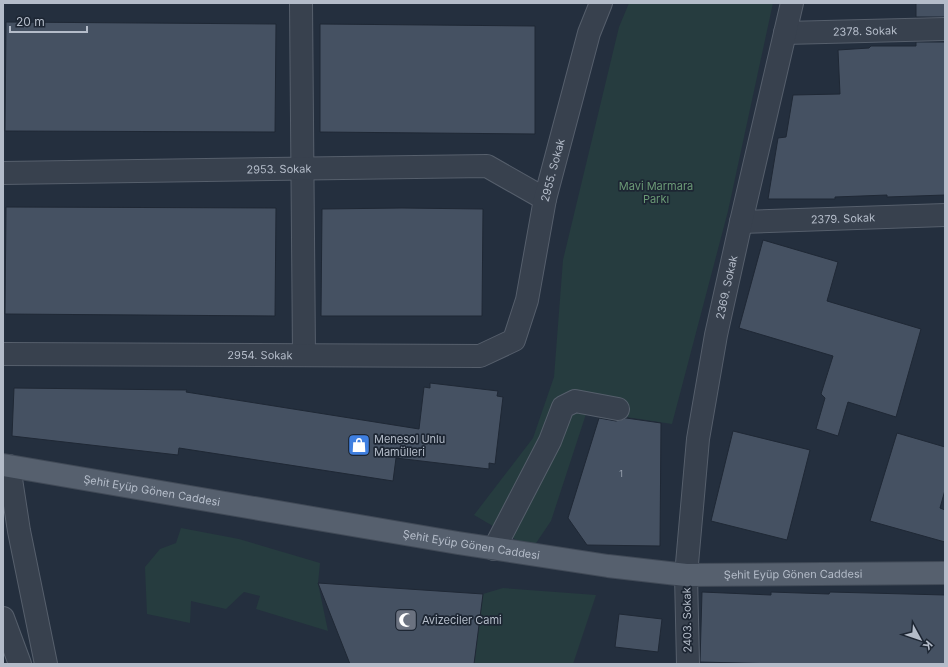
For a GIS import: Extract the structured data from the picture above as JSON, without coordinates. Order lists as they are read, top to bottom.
{
  "streets": {
    "main road": ["Şehit Eyüp Gönen Caddesi"],
    "street": [
      "2378. Sokak",
      "2953. Sokak",
      "2955. Sokak",
      "2379. Sokak",
      "2369. Sokak",
      "2954. Sokak",
      "2403. Sokak"
    ]
  },
  "crossings": [
    ["2378. Sokak", "2369. Sokak"],
    ["2953. Sokak", "2955. Sokak"],
    ["2955. Sokak", "2954. Sokak"],
    ["2379. Sokak", "2369. Sokak"],
    ["2369. Sokak", "Şehit Eyüp Gönen Caddesi"],
    ["2369. Sokak", "2403. Sokak"],
    ["Şehit Eyüp Gönen Caddesi", "2403. Sokak"]
  ],
  "parks": ["Mavi Marmara Parkı"],
  "places": {
    "shop": ["Menesol Unlu Mamülleri"],
    "mosque": ["Avizeciler Cami"]
  },
  "house_numbers": ["1"],
  "scale_bar": "20 m",
  "north": "bottom right"
}
